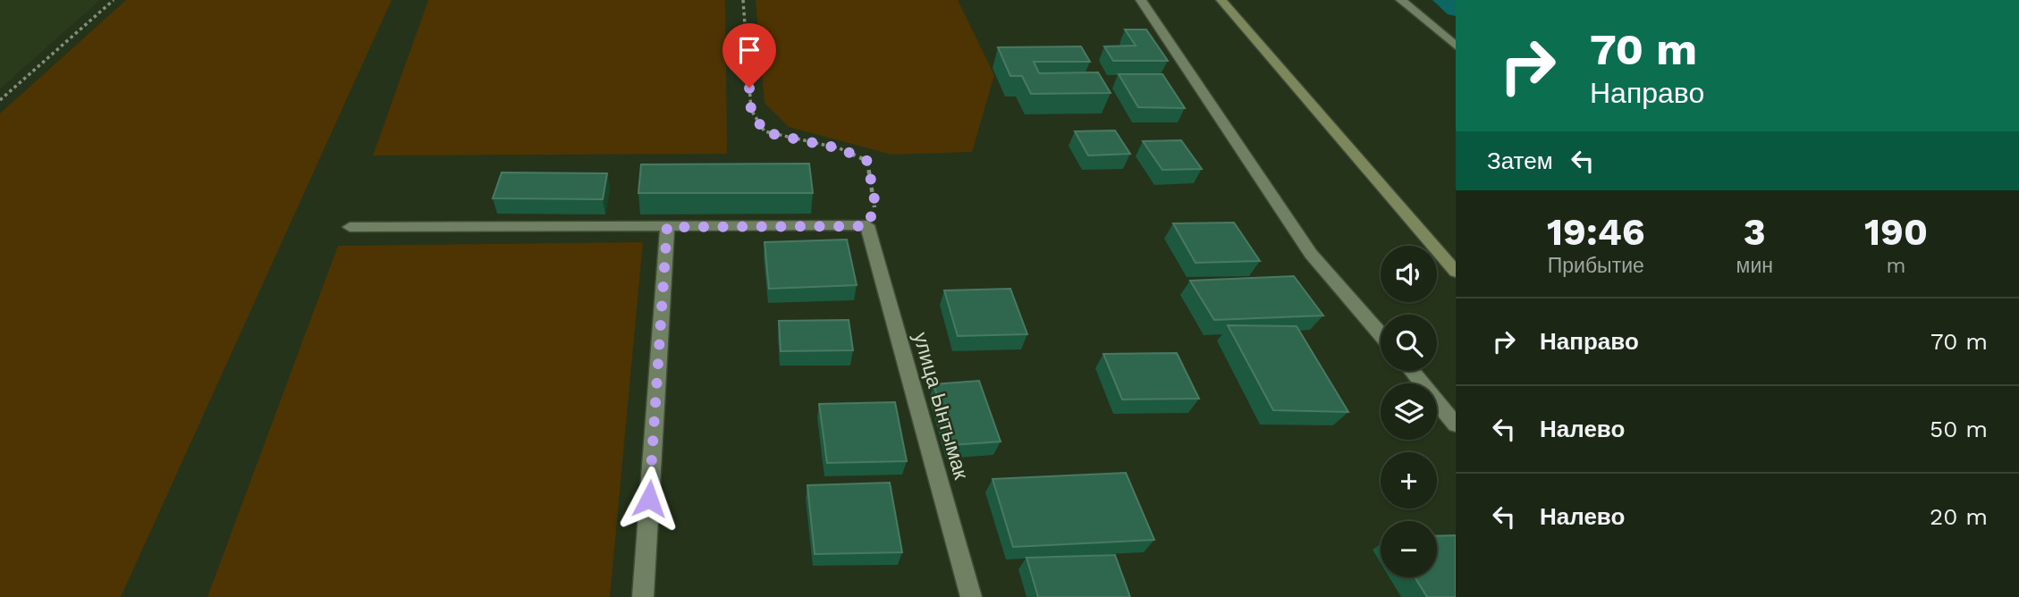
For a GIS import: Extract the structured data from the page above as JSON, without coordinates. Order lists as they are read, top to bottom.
{
  "streets": {
    "street": ["улица Ынтымак"]
  },
  "page": {
    "turn": ["70 m", "Направо"],
    "then": "Затем",
    "eta": [
      "19:46",
      "Прибытие",
      "3",
      "мин",
      "190",
      "m"
    ],
    "map_buttons": ["+", "−"],
    "list": [
      {
        "name": "Направо",
        "value": "70 m"
      },
      {
        "name": "Налево",
        "value": "50 m"
      },
      {
        "name": "Налево",
        "value": "20 m"
      }
    ]
  }
}
